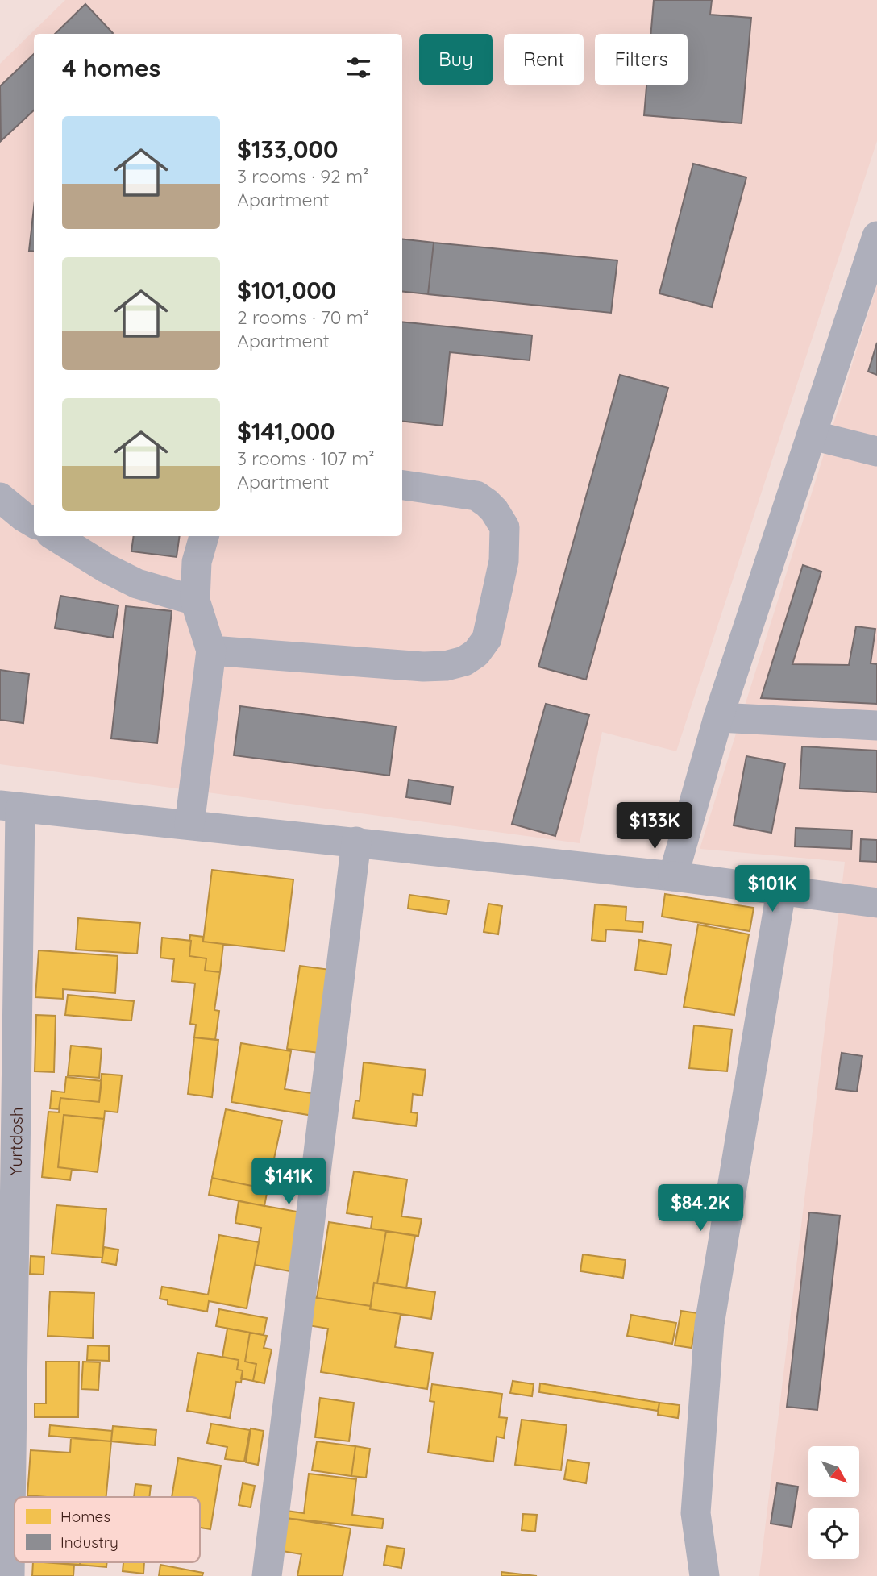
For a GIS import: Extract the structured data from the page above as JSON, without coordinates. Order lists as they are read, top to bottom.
{
  "streets": {
    "street": ["Yurtdosh"]
  },
  "legend": ["Homes", "Industry"],
  "north": "bottom right",
  "page": {
    "chip": ["Buy", "Rent", "Filters"],
    "heading": "4 homes",
    "list": [
      {
        "name": "$133,000",
        "note": "3 rooms · 92 m² · Apartment"
      },
      {
        "name": "$101,000",
        "note": "2 rooms · 70 m² · Apartment"
      },
      {
        "name": "$141,000",
        "note": "3 rooms · 107 m² · Apartment"
      }
    ],
    "price": [
      "$133K",
      "$101K",
      "$141K",
      "$84.2K"
    ]
  }
}
